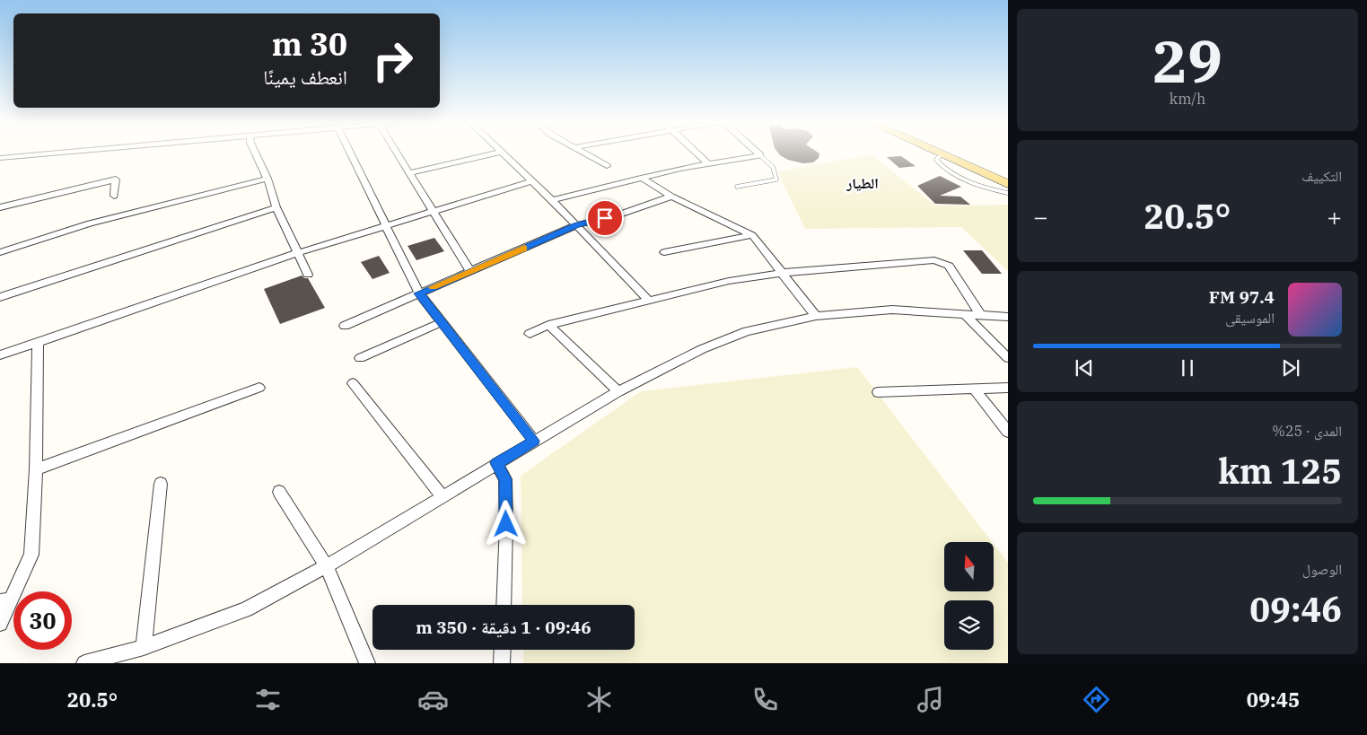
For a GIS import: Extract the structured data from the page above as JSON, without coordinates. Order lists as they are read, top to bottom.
{
  "districts": ["الطيار"],
  "north": "top",
  "page": {
    "tile": [
      ["29", "km/h"],
      "التكييف",
      ["المدى · 25%", "125 km"],
      ["الوصول", "09:46"]
    ],
    "turn": ["30 m", "انعطف يمينًا"],
    "heat": ["−", "20.5°", "+"],
    "song": ["97.4 FM", "الموسيقى"],
    "limit": "30",
    "trip": "09:46 · 1 دقيقة · 350 m",
    "tabs": ["09:45", "20.5°"]
  }
}
